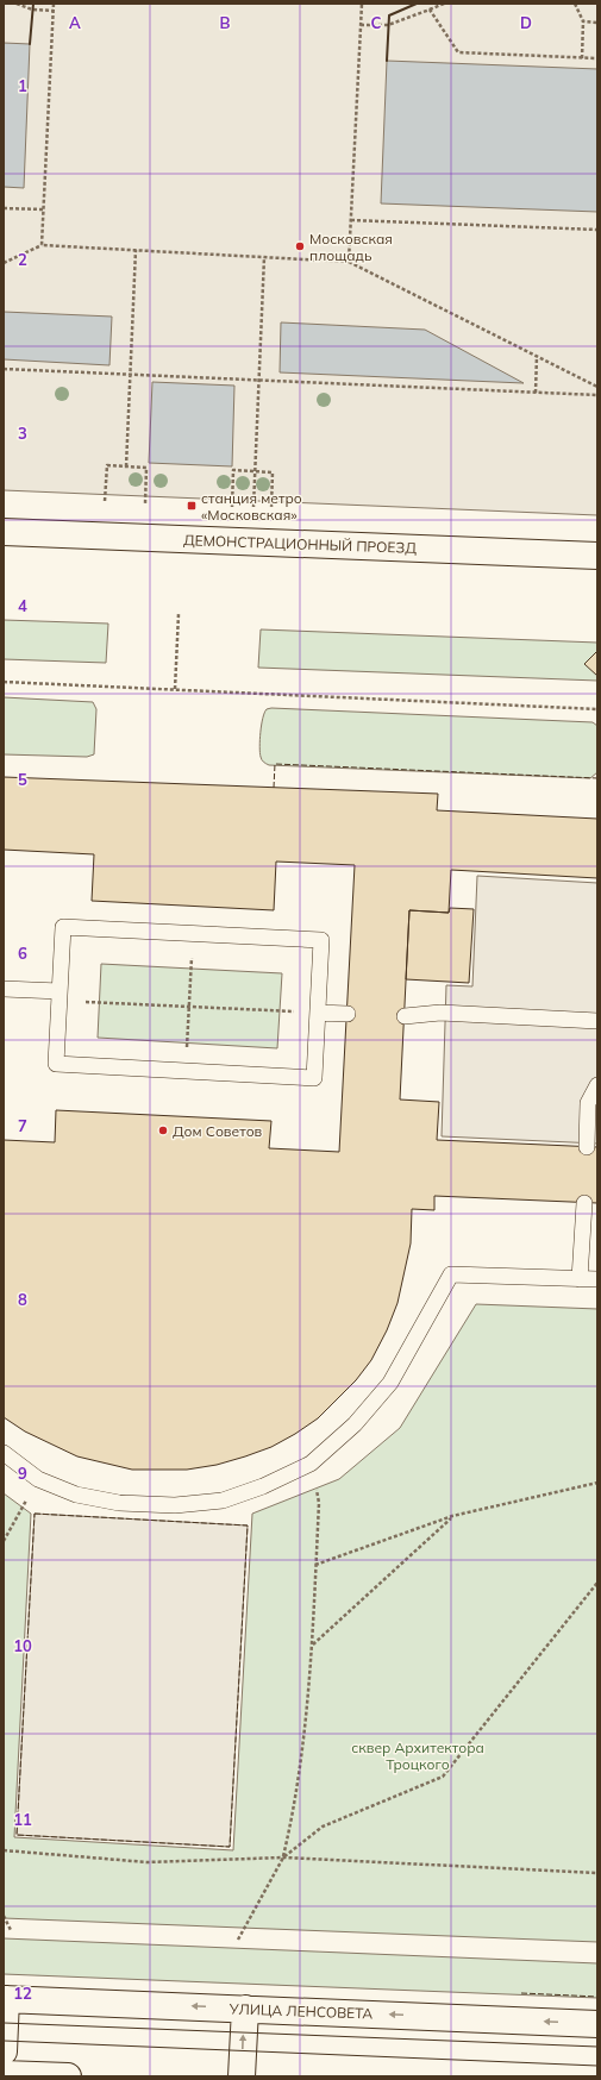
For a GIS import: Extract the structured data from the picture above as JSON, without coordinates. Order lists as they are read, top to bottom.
{
  "streets": {
    "street": ["ДЕМОНСТРАЦИОННЫЙ ПРОЕЗД", "УЛИЦА ЛЕНСОВЕТА"]
  },
  "one_way": ["УЛИЦА ЛЕНСОВЕТА"],
  "parks": ["сквер Архитектора Троцкого"],
  "places": {
    "other": ["Московская площадь", "Дом Советов"],
    "transit": ["станция метро «Московская»"]
  },
  "grid": {
    "columns": [
      "A",
      "B",
      "C",
      "D"
    ],
    "rows": [
      "1",
      "2",
      "3",
      "4",
      "5",
      "6",
      "7",
      "8",
      "9",
      "10",
      "11",
      "12"
    ]
  }
}
